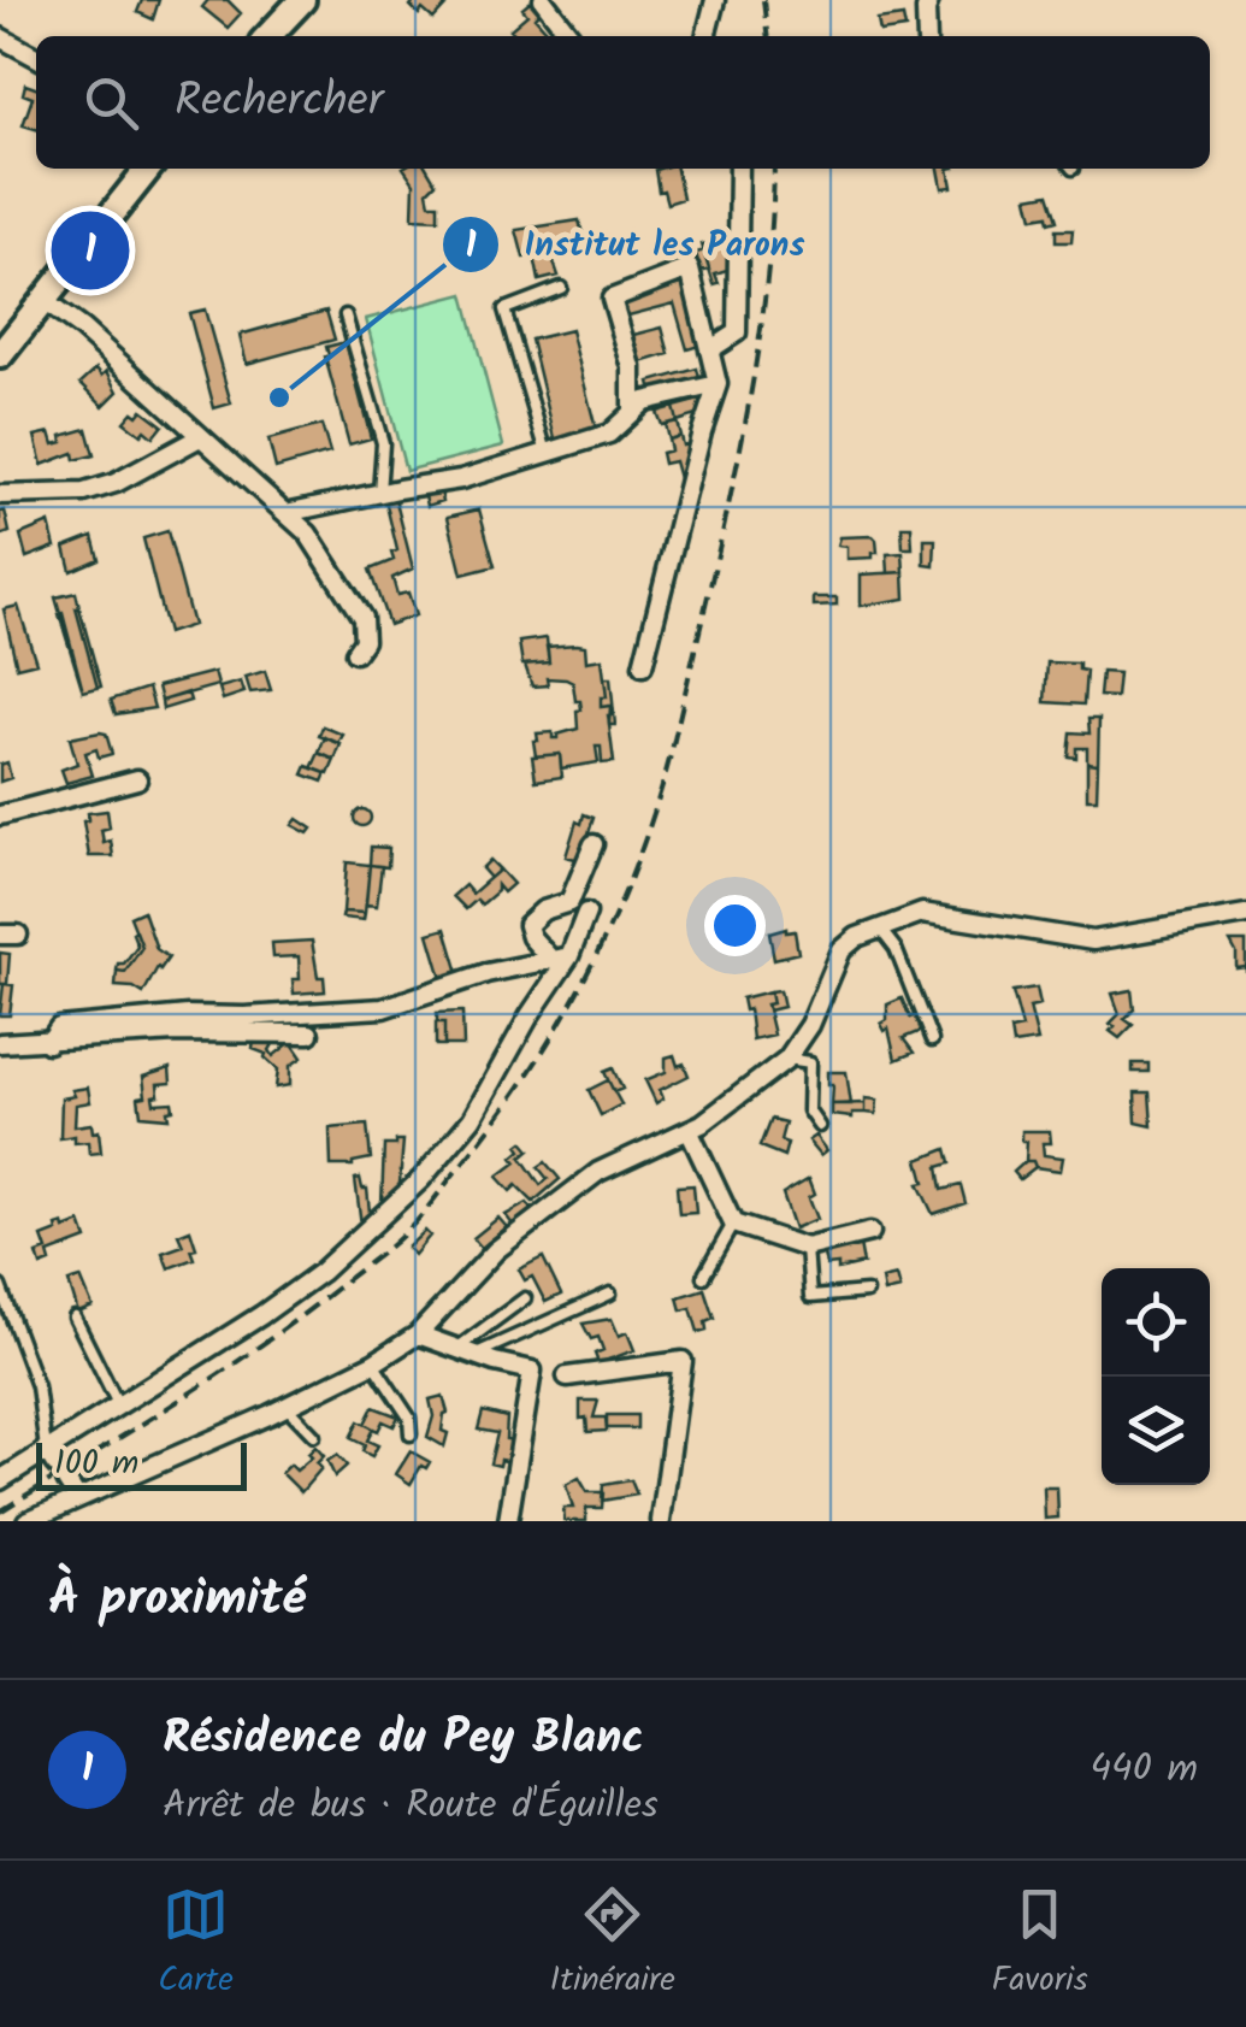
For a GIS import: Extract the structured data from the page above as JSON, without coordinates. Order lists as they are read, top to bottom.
{
  "places": ["Institut les Parons"],
  "scale_bar": "100 m",
  "page": {
    "search": "Rechercher",
    "pins": "1",
    "scale": "100 m",
    "heading": "À proximité",
    "list": [
      {
        "mark": "1",
        "name": "Résidence du Pey Blanc",
        "note": "Arrêt de bus · Route d'Éguilles",
        "value": "440 m"
      }
    ],
    "nav": ["Carte", "Itinéraire", "Favoris"]
  }
}
